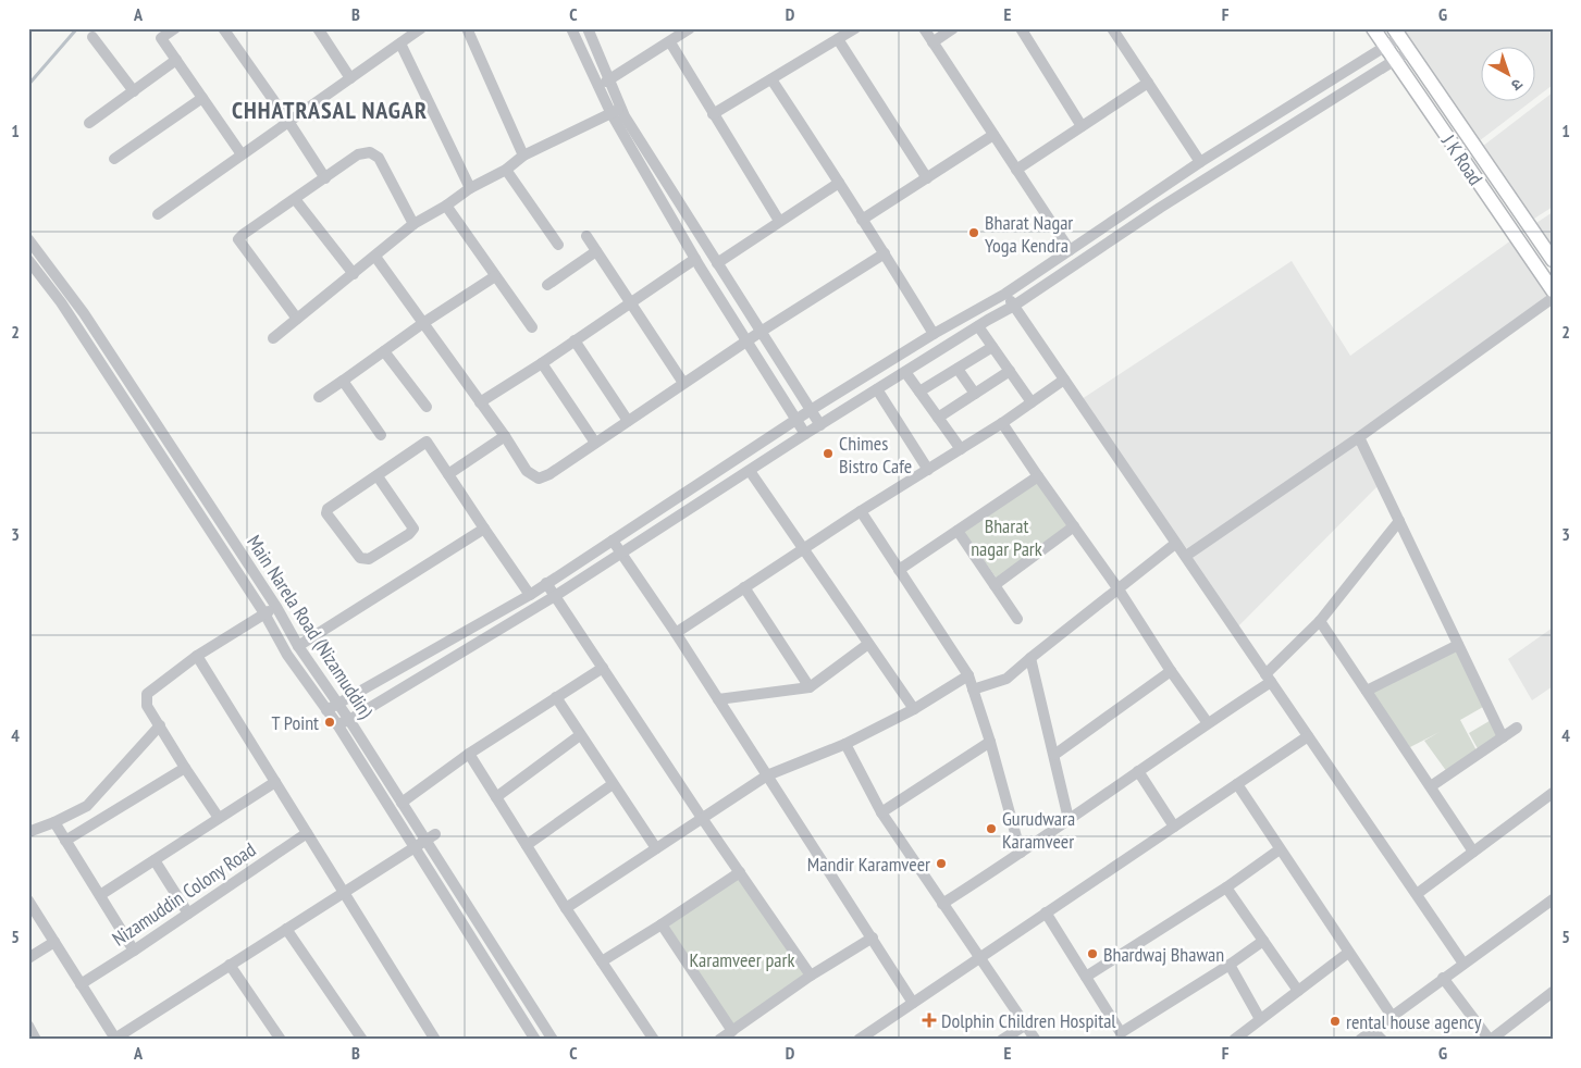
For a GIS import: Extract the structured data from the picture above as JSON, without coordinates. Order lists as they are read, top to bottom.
{
  "streets": {
    "main road": ["J K Road"],
    "street": ["Main Narela Road (Nizamuddin)", "Nizamuddin Colony Road"]
  },
  "districts": ["CHHATRASAL NAGAR"],
  "parks": ["Bharat nagar Park", "Karamveer park"],
  "places": {
    "other": [
      "Bharat Nagar Yoga Kendra",
      "Chimes Bistro Cafe",
      "T Point",
      "Gurudwara Karamveer",
      "Mandir Karamveer",
      "Bhardwaj Bhawan",
      "rental house agency"
    ],
    "health": ["Dolphin Children Hospital"]
  },
  "north": "bottom right",
  "grid": {
    "columns": [
      "A",
      "B",
      "C",
      "D",
      "E",
      "F",
      "G"
    ],
    "rows": [
      "1",
      "2",
      "3",
      "4",
      "5"
    ]
  }
}
